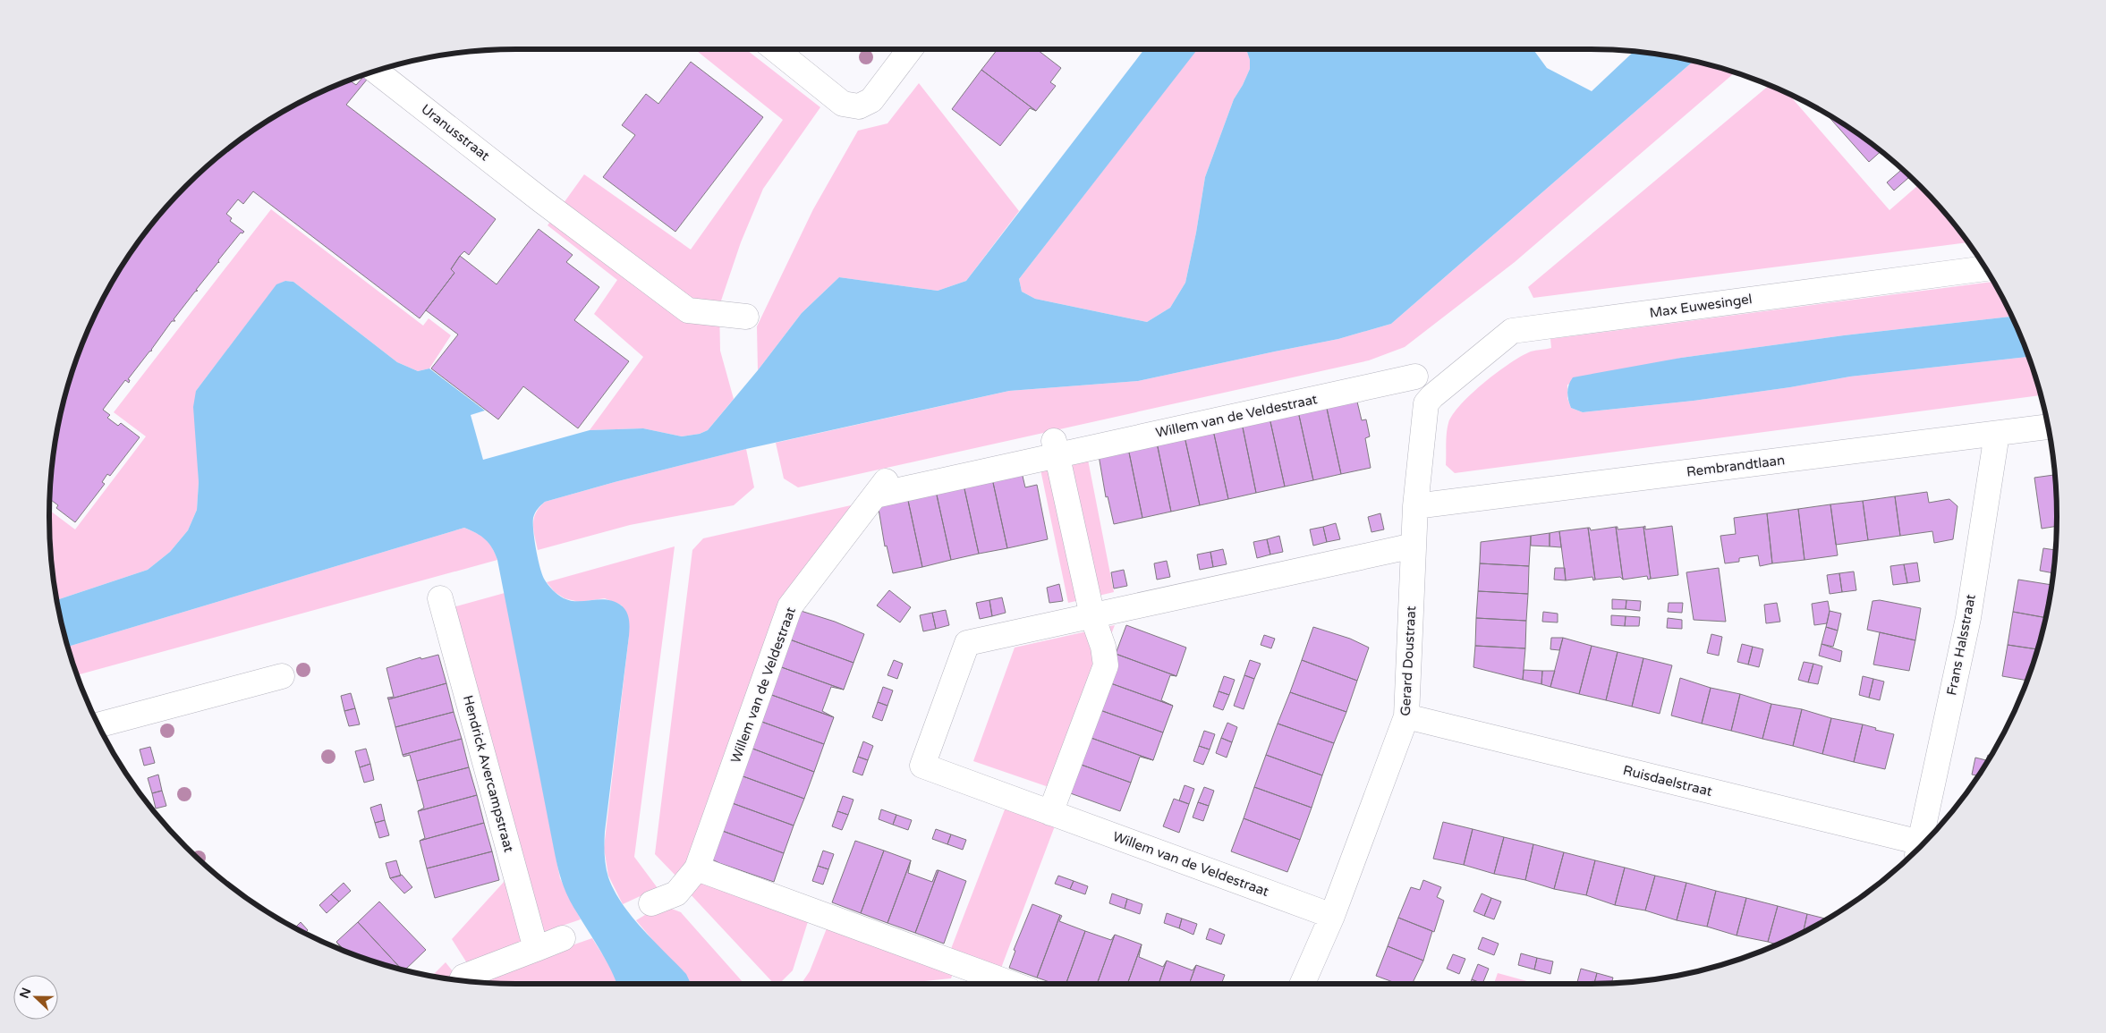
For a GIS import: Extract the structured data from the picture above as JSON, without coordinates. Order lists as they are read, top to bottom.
{
  "streets": {
    "street": [
      "Uranusstraat",
      "Max Euwesingel",
      "Willem van de Veldestraat",
      "Rembrandtlaan",
      "Frans Halsstraat",
      "Gerard Doustraat",
      "Hendrick Avercampstraat",
      "Ruisdaelstraat"
    ]
  },
  "crossings": [
    ["Max Euwesingel", "Gerard Doustraat"],
    ["Willem van de Veldestraat", "Gerard Doustraat"],
    ["Rembrandtlaan", "Frans Halsstraat"],
    ["Rembrandtlaan", "Gerard Doustraat"],
    ["Gerard Doustraat", "Ruisdaelstraat"]
  ],
  "north": "left"
}
